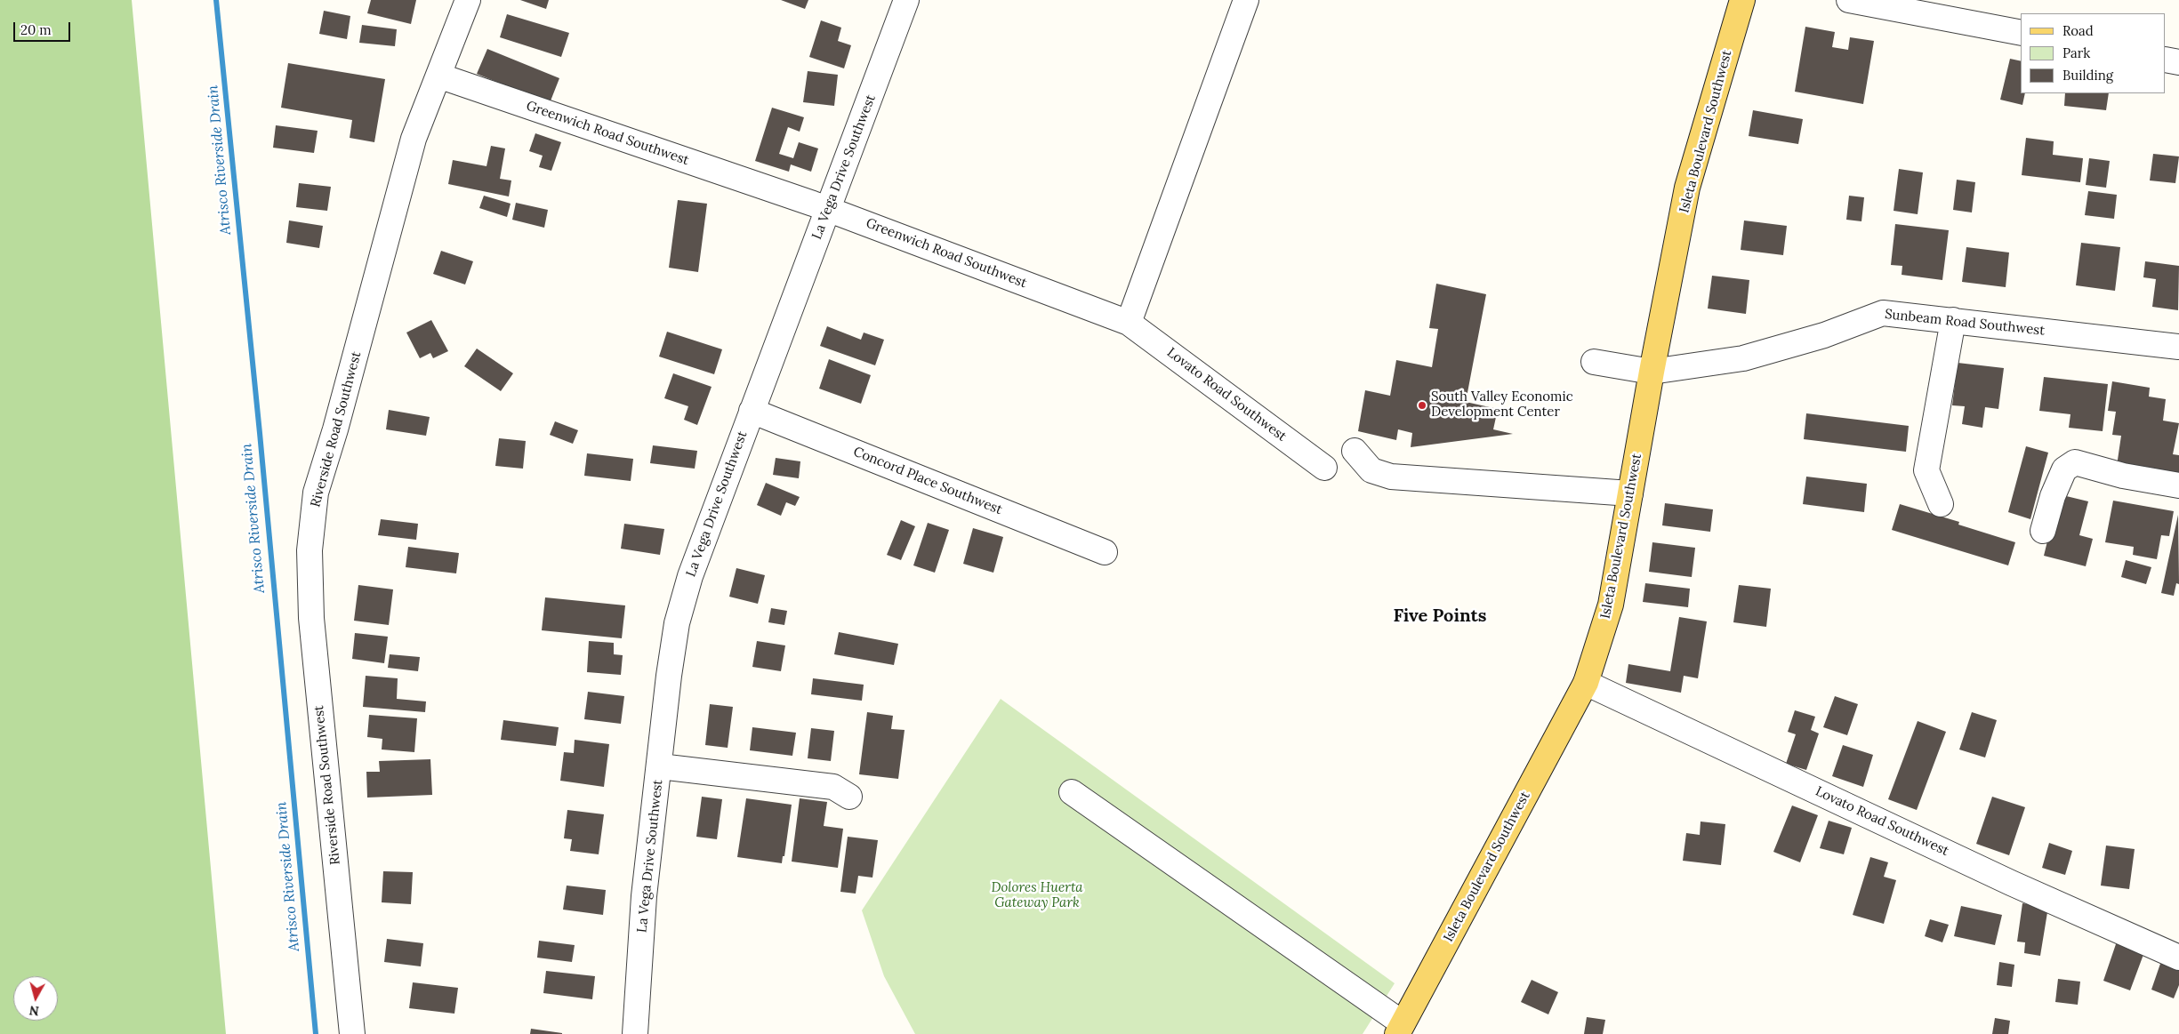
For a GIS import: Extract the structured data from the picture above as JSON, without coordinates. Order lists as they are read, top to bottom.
{
  "streets": {
    "main road": ["Isleta Boulevard Southwest"],
    "street": [
      "Greenwich Road Southwest",
      "La Vega Drive Southwest",
      "Sunbeam Road Southwest",
      "Lovato Road Southwest",
      "Riverside Road Southwest",
      "Concord Place Southwest"
    ]
  },
  "crossings": [
    ["Isleta Boulevard Southwest", "Sunbeam Road Southwest"],
    ["Isleta Boulevard Southwest", "Lovato Road Southwest"],
    ["Greenwich Road Southwest", "La Vega Drive Southwest"],
    ["Greenwich Road Southwest", "Lovato Road Southwest"],
    ["Greenwich Road Southwest", "Riverside Road Southwest"],
    ["La Vega Drive Southwest", "Concord Place Southwest"]
  ],
  "districts": ["Five Points"],
  "water": ["Atrisco Riverside Drain"],
  "parks": ["Dolores Huerta Gateway Park"],
  "places": ["South Valley Economic Development Center"],
  "legend": ["Road", "Park", "Building"],
  "scale_bar": "20 m",
  "north": "bottom"
}
